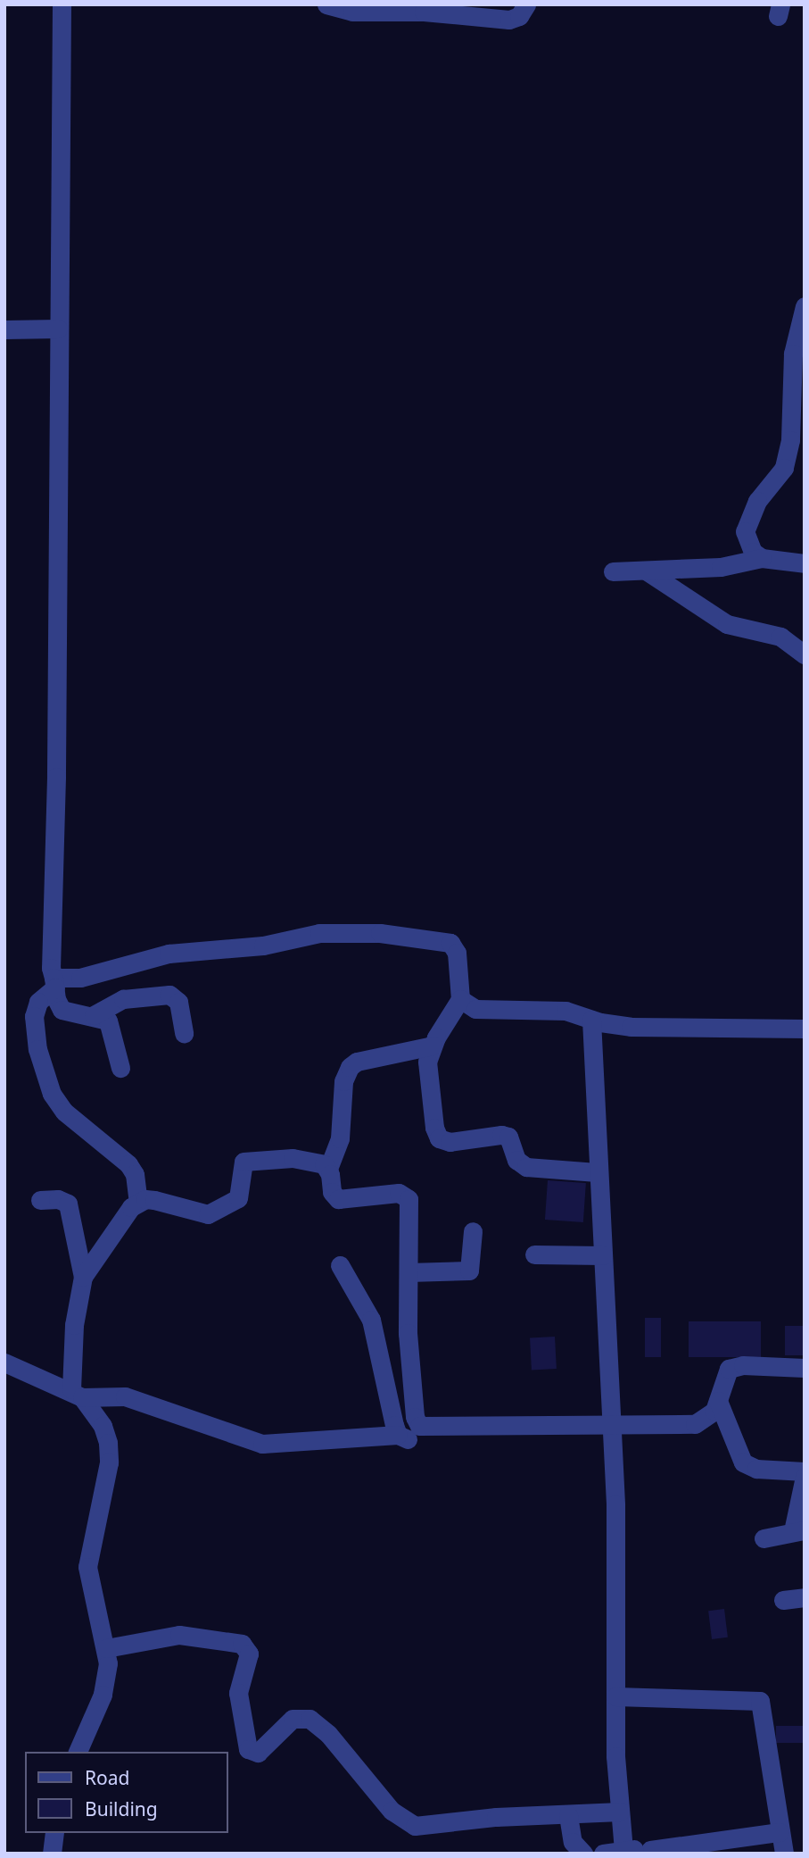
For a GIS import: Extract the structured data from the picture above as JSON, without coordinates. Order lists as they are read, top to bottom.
{
  "legend": ["Road", "Building"]
}
